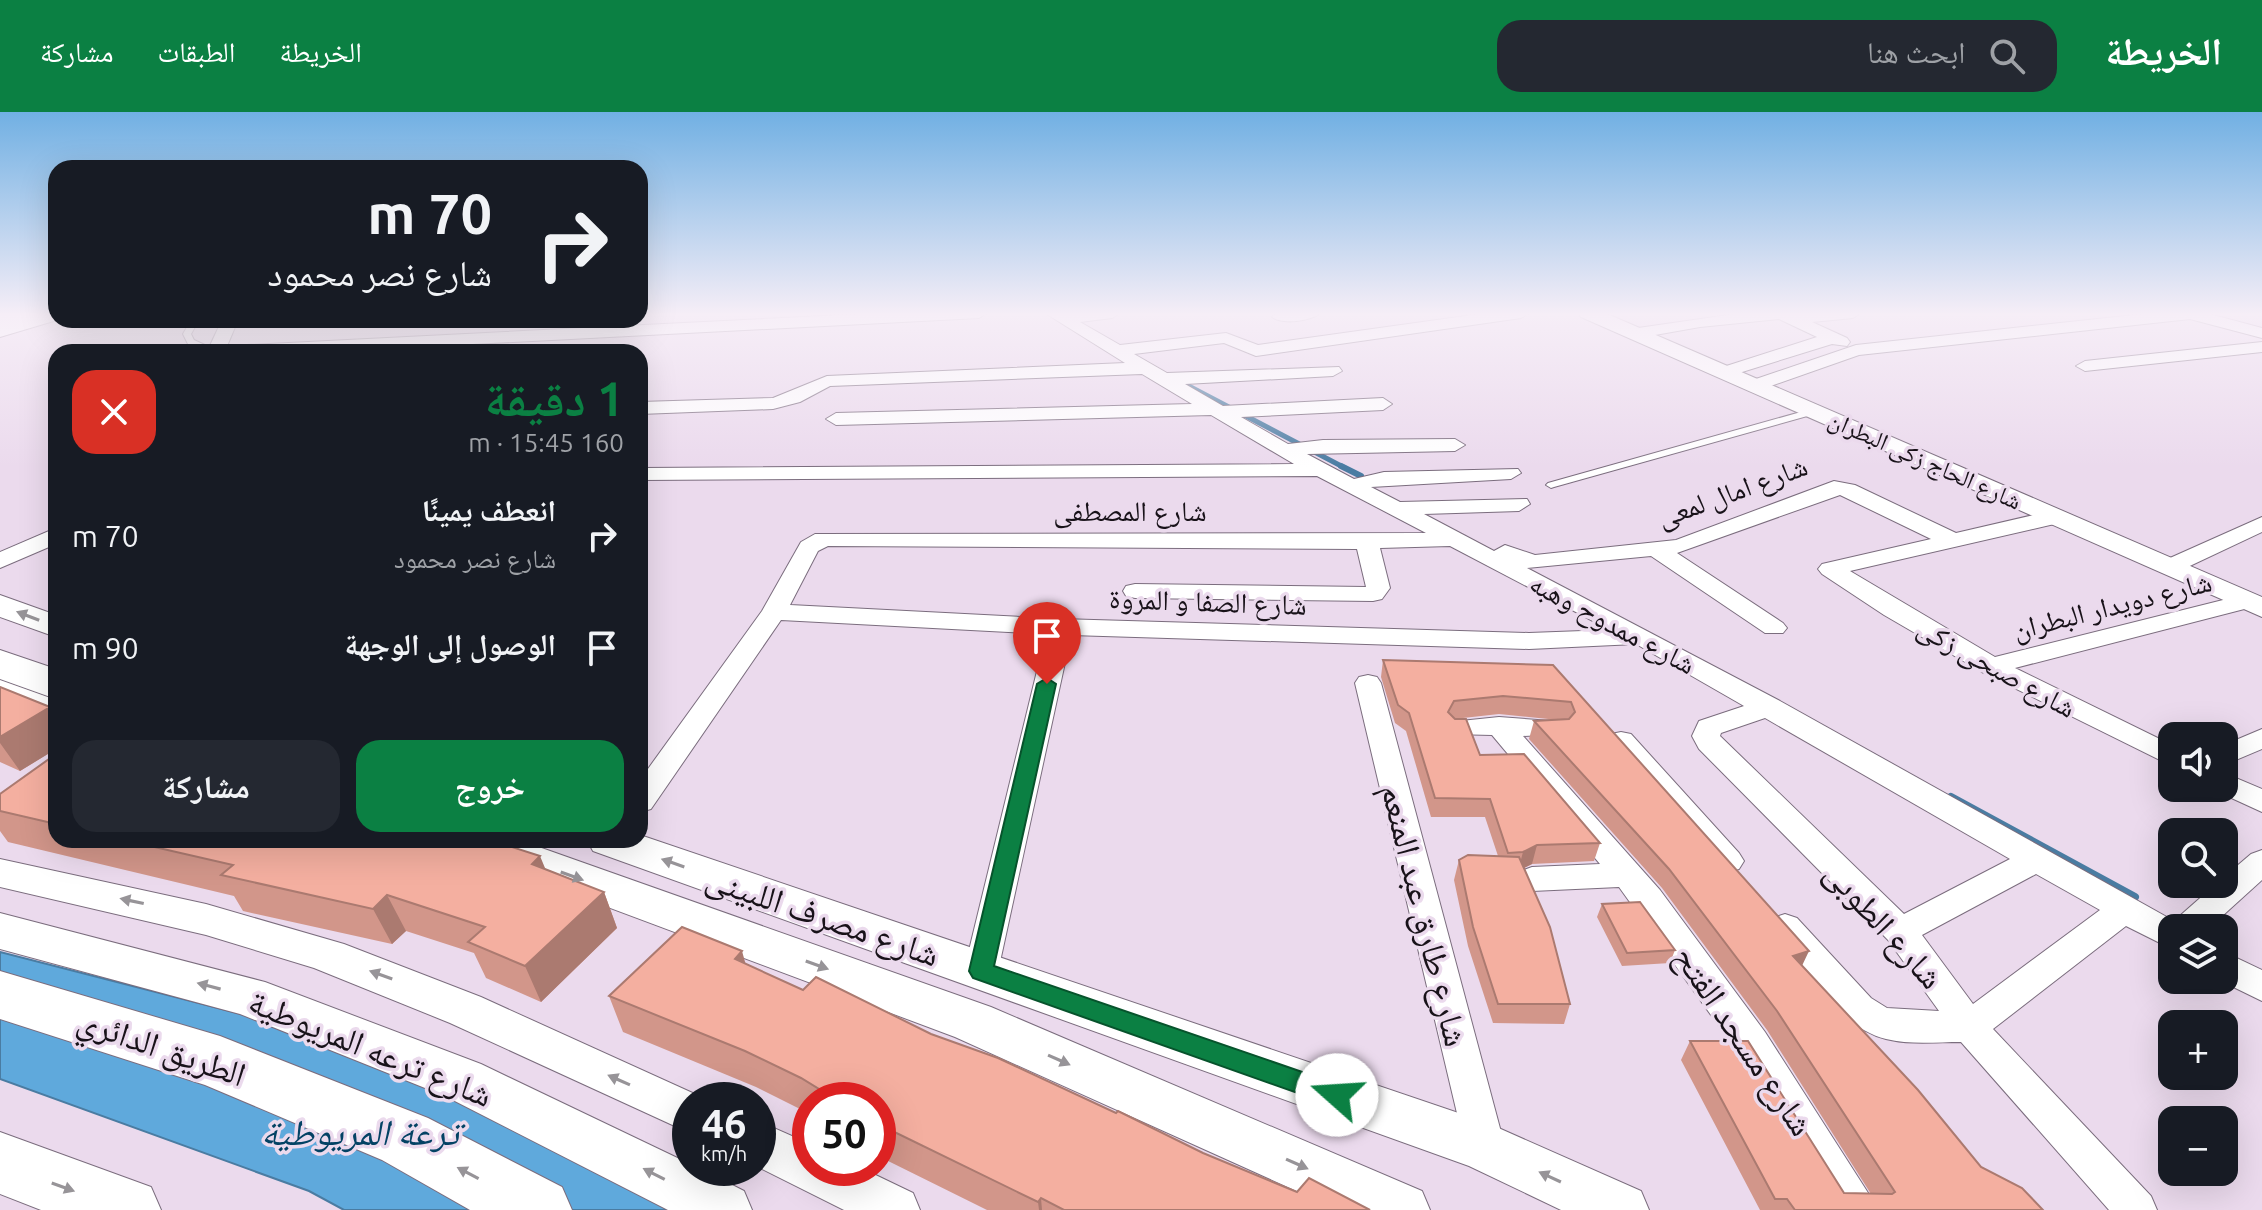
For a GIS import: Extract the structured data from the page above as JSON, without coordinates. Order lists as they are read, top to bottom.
{
  "streets": {
    "highway": ["الطريق الدائري"],
    "main road": ["شارع مصرف اللبينى", "شارع ترعه المريوطية"],
    "street": [
      "شارع الحاج زكى البطران",
      "شارع امال لمعى",
      "شارع المصطفى",
      "شارع الصفا و المروة",
      "شارع دويدار البطران",
      "شارع ممدوح وهبه",
      "شارع صبحى زكى",
      "شارع طارق عبد المنعم",
      "شارع الطوبى",
      "شارع مسجد الفتح"
    ]
  },
  "crossings": [
    ["شارع الحاج زكى البطران", "شارع دويدار البطران"],
    ["شارع امال لمعى", "شارع صبحى زكى"],
    ["شارع المصطفى", "شارع الصفا و المروة"],
    ["شارع المصطفى", "شارع ممدوح وهبه"],
    ["شارع الصفا و المروة", "شارع ممدوح وهبه"],
    ["شارع دويدار البطران", "شارع صبحى زكى"],
    ["شارع ممدوح وهبه", "شارع الطوبى"],
    ["شارع مصرف اللبينى", "شارع طارق عبد المنعم"]
  ],
  "one_way": ["الطريق الدائري", "شارع ترعه المريوطية"],
  "water": ["ترعة المريوطية"],
  "page": {
    "header": "الخريطة",
    "search": "ابحث هنا",
    "nav": ["الخريطة", "الطبقات", "مشاركة"],
    "turn": ["70 m", "شارع نصر محمود"],
    "heading": ["1 دقيقة", "160 m · 15:45"],
    "list": [
      {
        "name": "انعطف يمينًا",
        "note": "شارع نصر محمود",
        "value": "70 m"
      },
      {
        "name": "الوصول إلى الوجهة",
        "value": "90 m"
      }
    ],
    "map_buttons": ["+", "−"],
    "buttons": ["خروج", "مشاركة"],
    "speed": "46 km/h",
    "limit": "50"
  }
}
